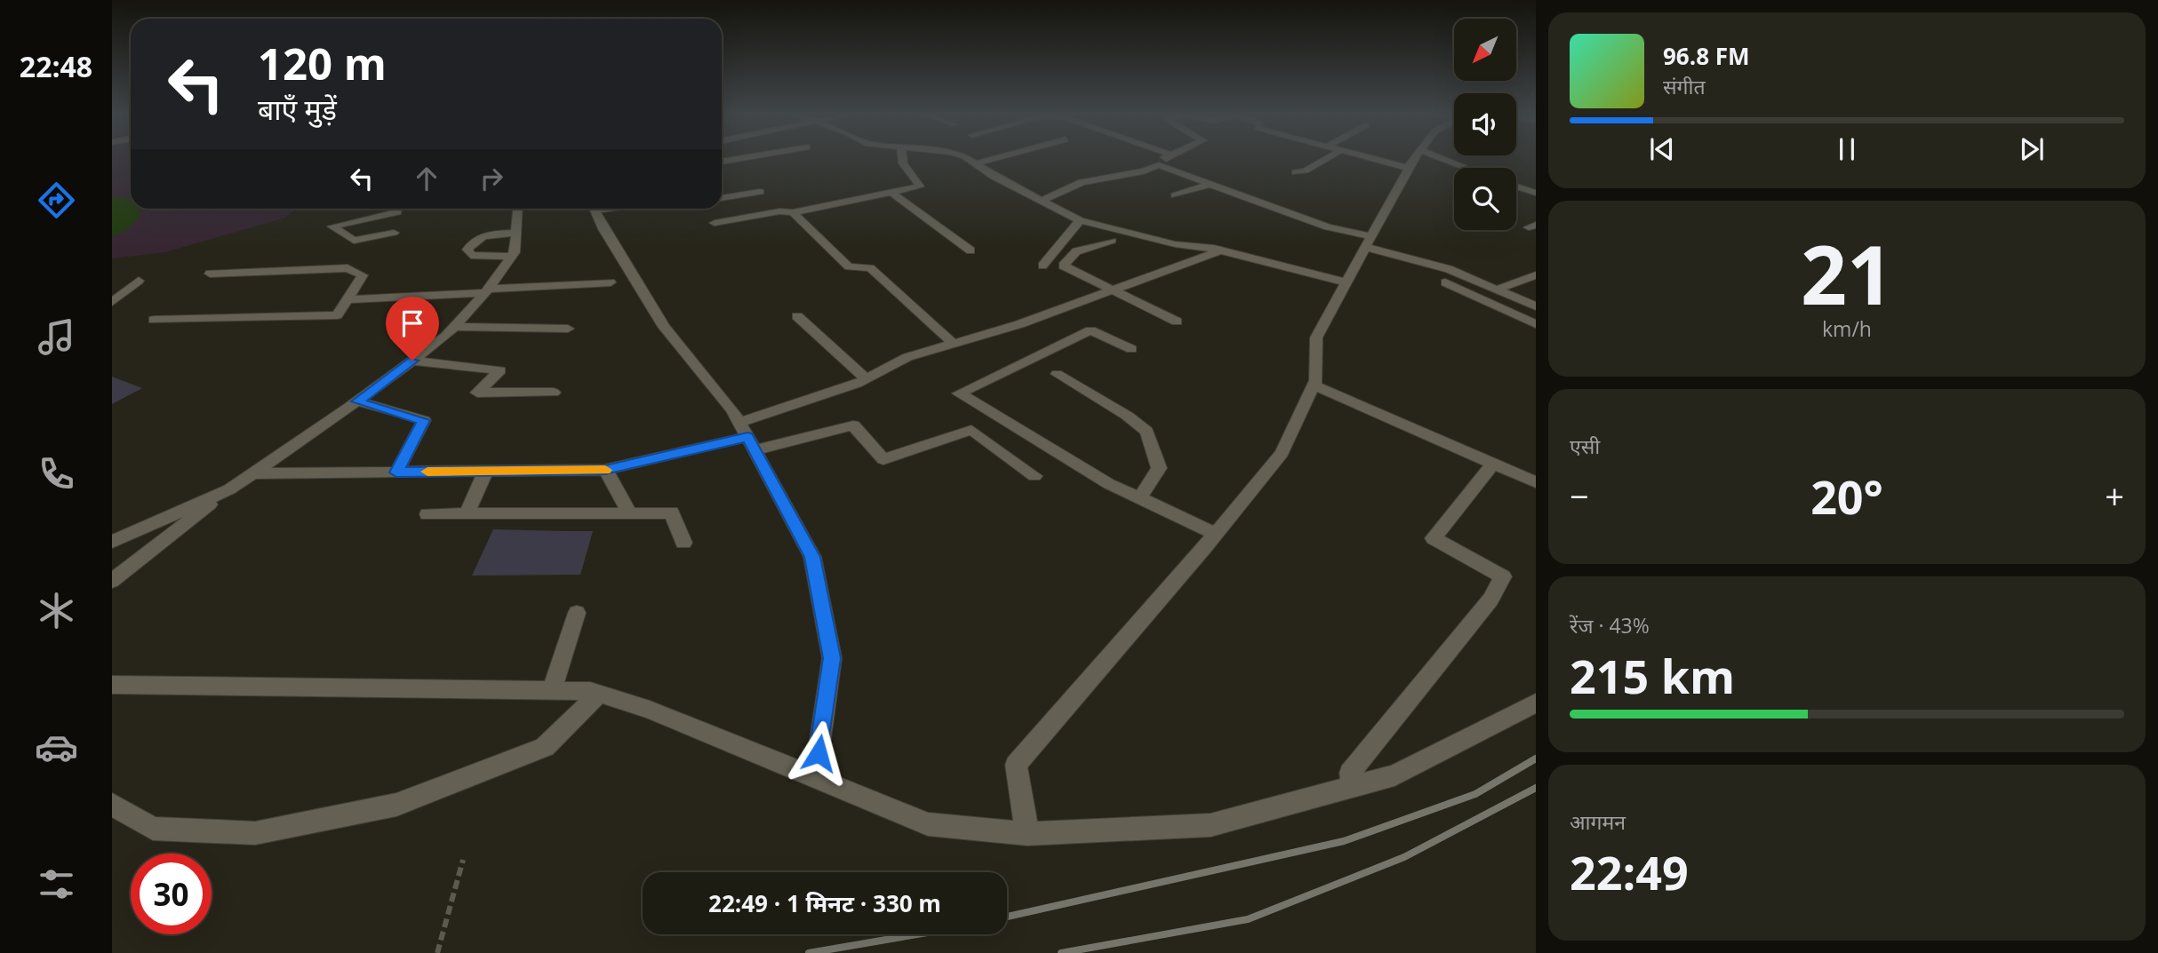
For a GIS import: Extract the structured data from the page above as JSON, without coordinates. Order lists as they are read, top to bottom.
{
  "north": "bottom left",
  "page": {
    "tabs": "22:48",
    "turn": ["120 m", "बाएँ मुड़ें"],
    "song": ["96.8 FM", "संगीत"],
    "tile": [
      ["21", "km/h"],
      "एसी",
      ["रेंज · 43%", "215 km"],
      ["आगमन", "22:49"]
    ],
    "heat": ["−", "20°", "+"],
    "limit": "30",
    "trip": "22:49 · 1 मिनट · 330 m"
  }
}
